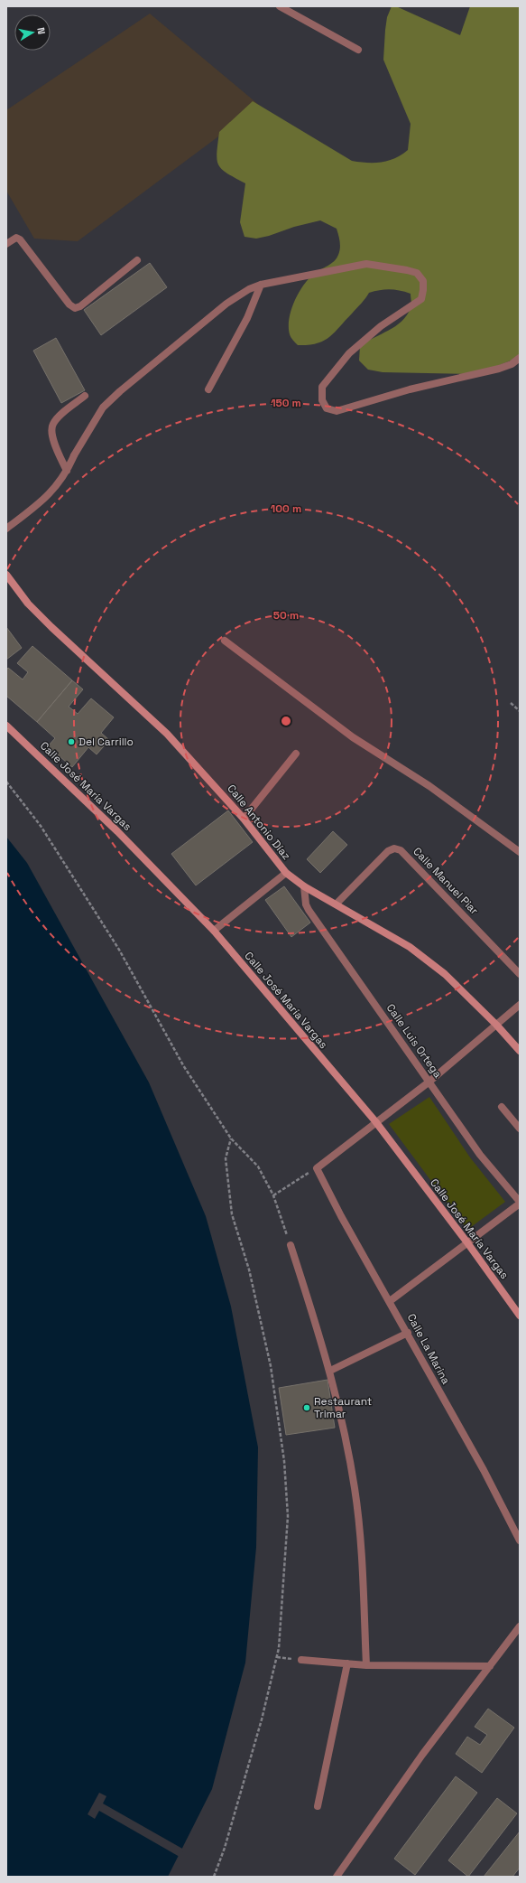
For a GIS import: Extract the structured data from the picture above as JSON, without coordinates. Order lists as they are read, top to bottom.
{
  "streets": {
    "street": [
      "Calle José María Vargas",
      "Calle Antonio Díaz",
      "Calle Manuel Piar",
      "Calle Luis Ortega",
      "Calle La Marina"
    ]
  },
  "crossings": [
    ["Calle Antonio Díaz", "Calle Manuel Piar"],
    ["Calle Antonio Díaz", "Calle Luis Ortega"]
  ],
  "places": ["Del Carrillo", "Restaurant Trimar"],
  "north": "right",
  "rings": ["150 m", "100 m", "50 m"]
}
